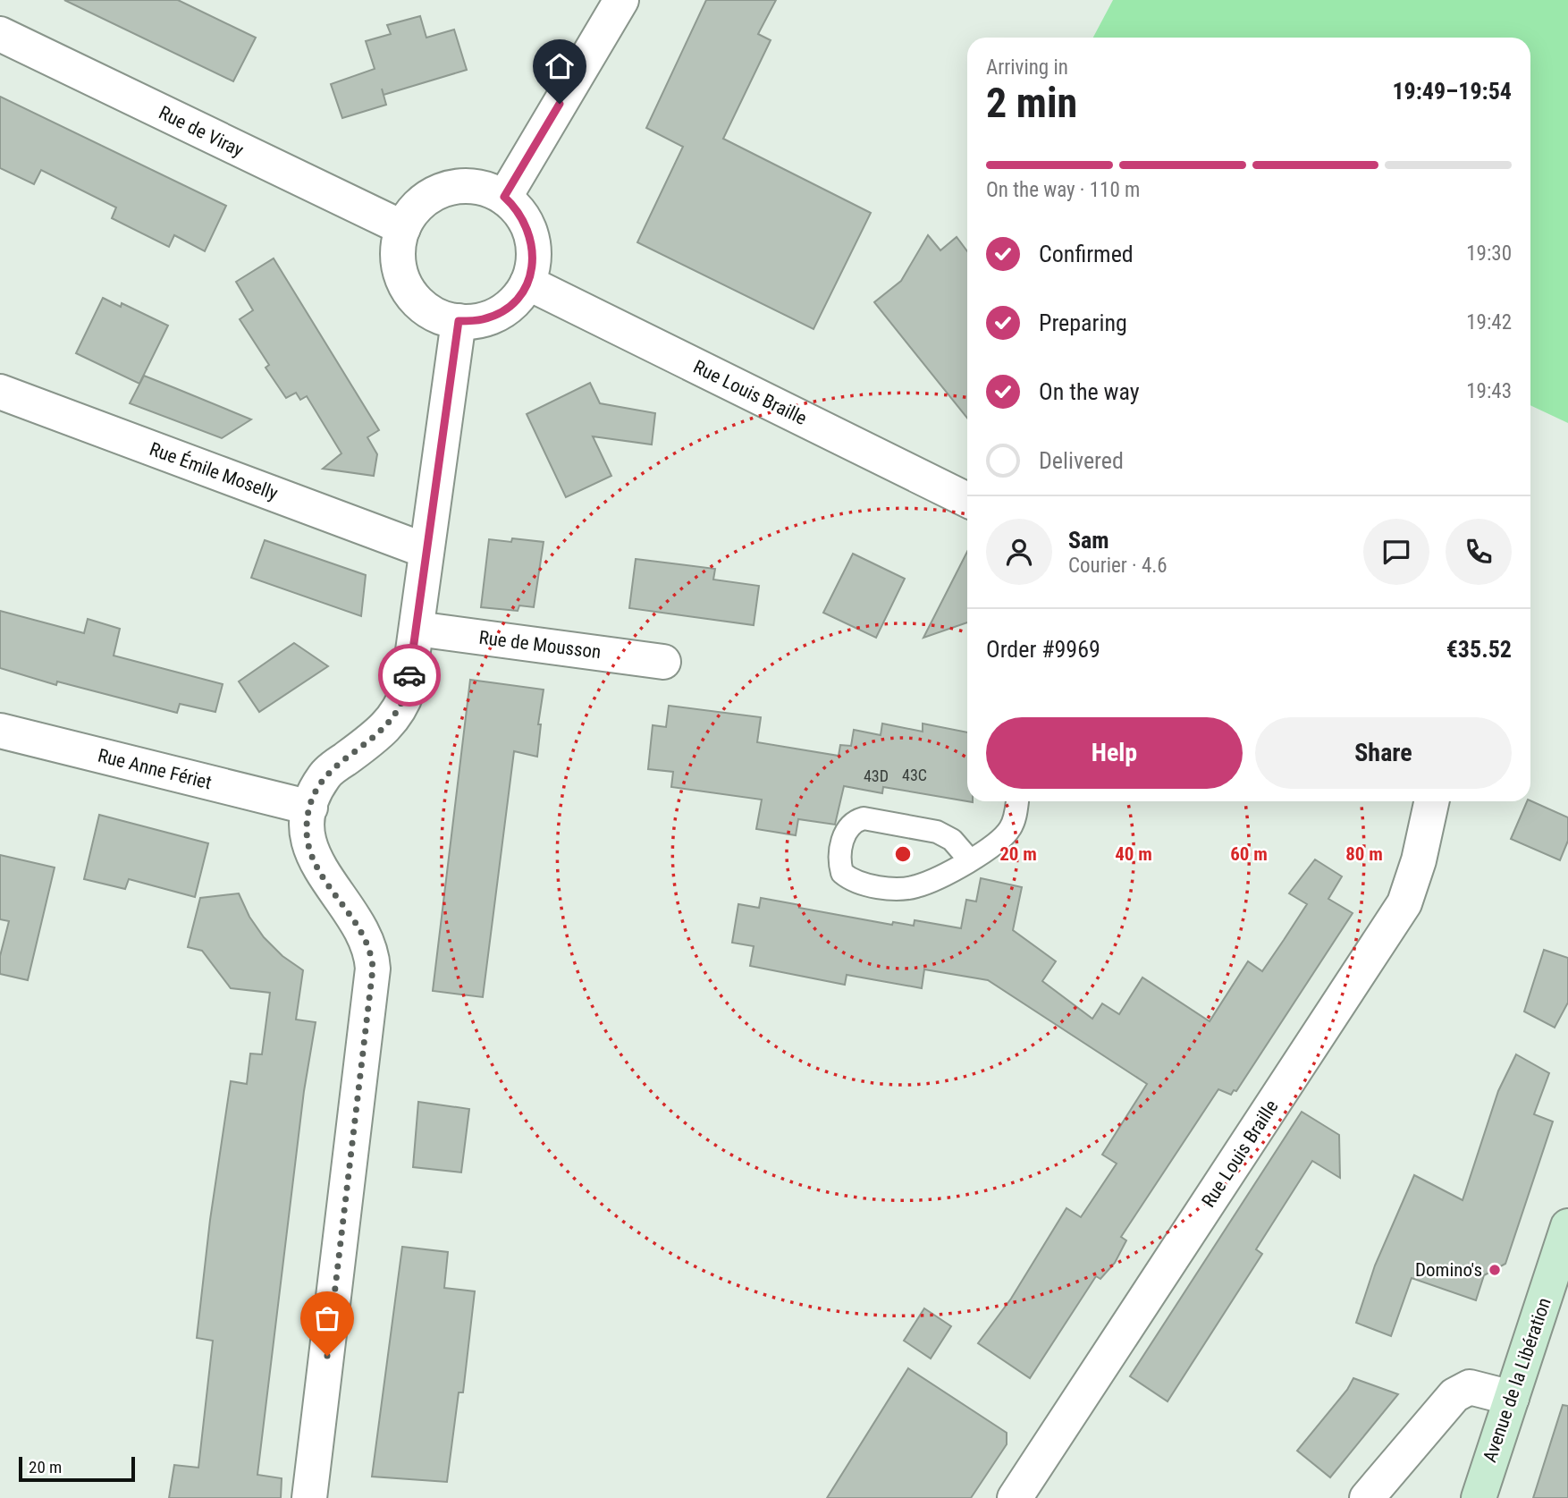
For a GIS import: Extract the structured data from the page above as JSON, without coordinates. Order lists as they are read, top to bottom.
{
  "streets": {
    "main road": ["Avenue de la Libération"],
    "street": [
      "Rue de Viray",
      "Rue Louis Braille",
      "Rue Émile Moselly",
      "Rue de Mousson",
      "Rue Anne Fériet"
    ]
  },
  "crossings": [
    ["Rue de Viray", "Rue Louis Braille"]
  ],
  "places": ["Domino's"],
  "house_numbers": ["43C", "43D"],
  "scale_bar": "20 m",
  "page": {
    "heading": ["2 min", "Arriving in", "19:49–19:54"],
    "panel": [
      "Sam",
      "Courier · 4.6",
      "Order #9969",
      "€35.52"
    ],
    "bar": "On the way · 110 m",
    "list": [
      ["Confirmed", "19:30"],
      ["Preparing", "19:42"],
      ["On the way", "19:43"],
      "Delivered"
    ],
    "buttons": ["Help", "Share"],
    "scale": "20 m"
  },
  "rings": [
    "20 m",
    "40 m",
    "60 m",
    "80 m"
  ]
}
